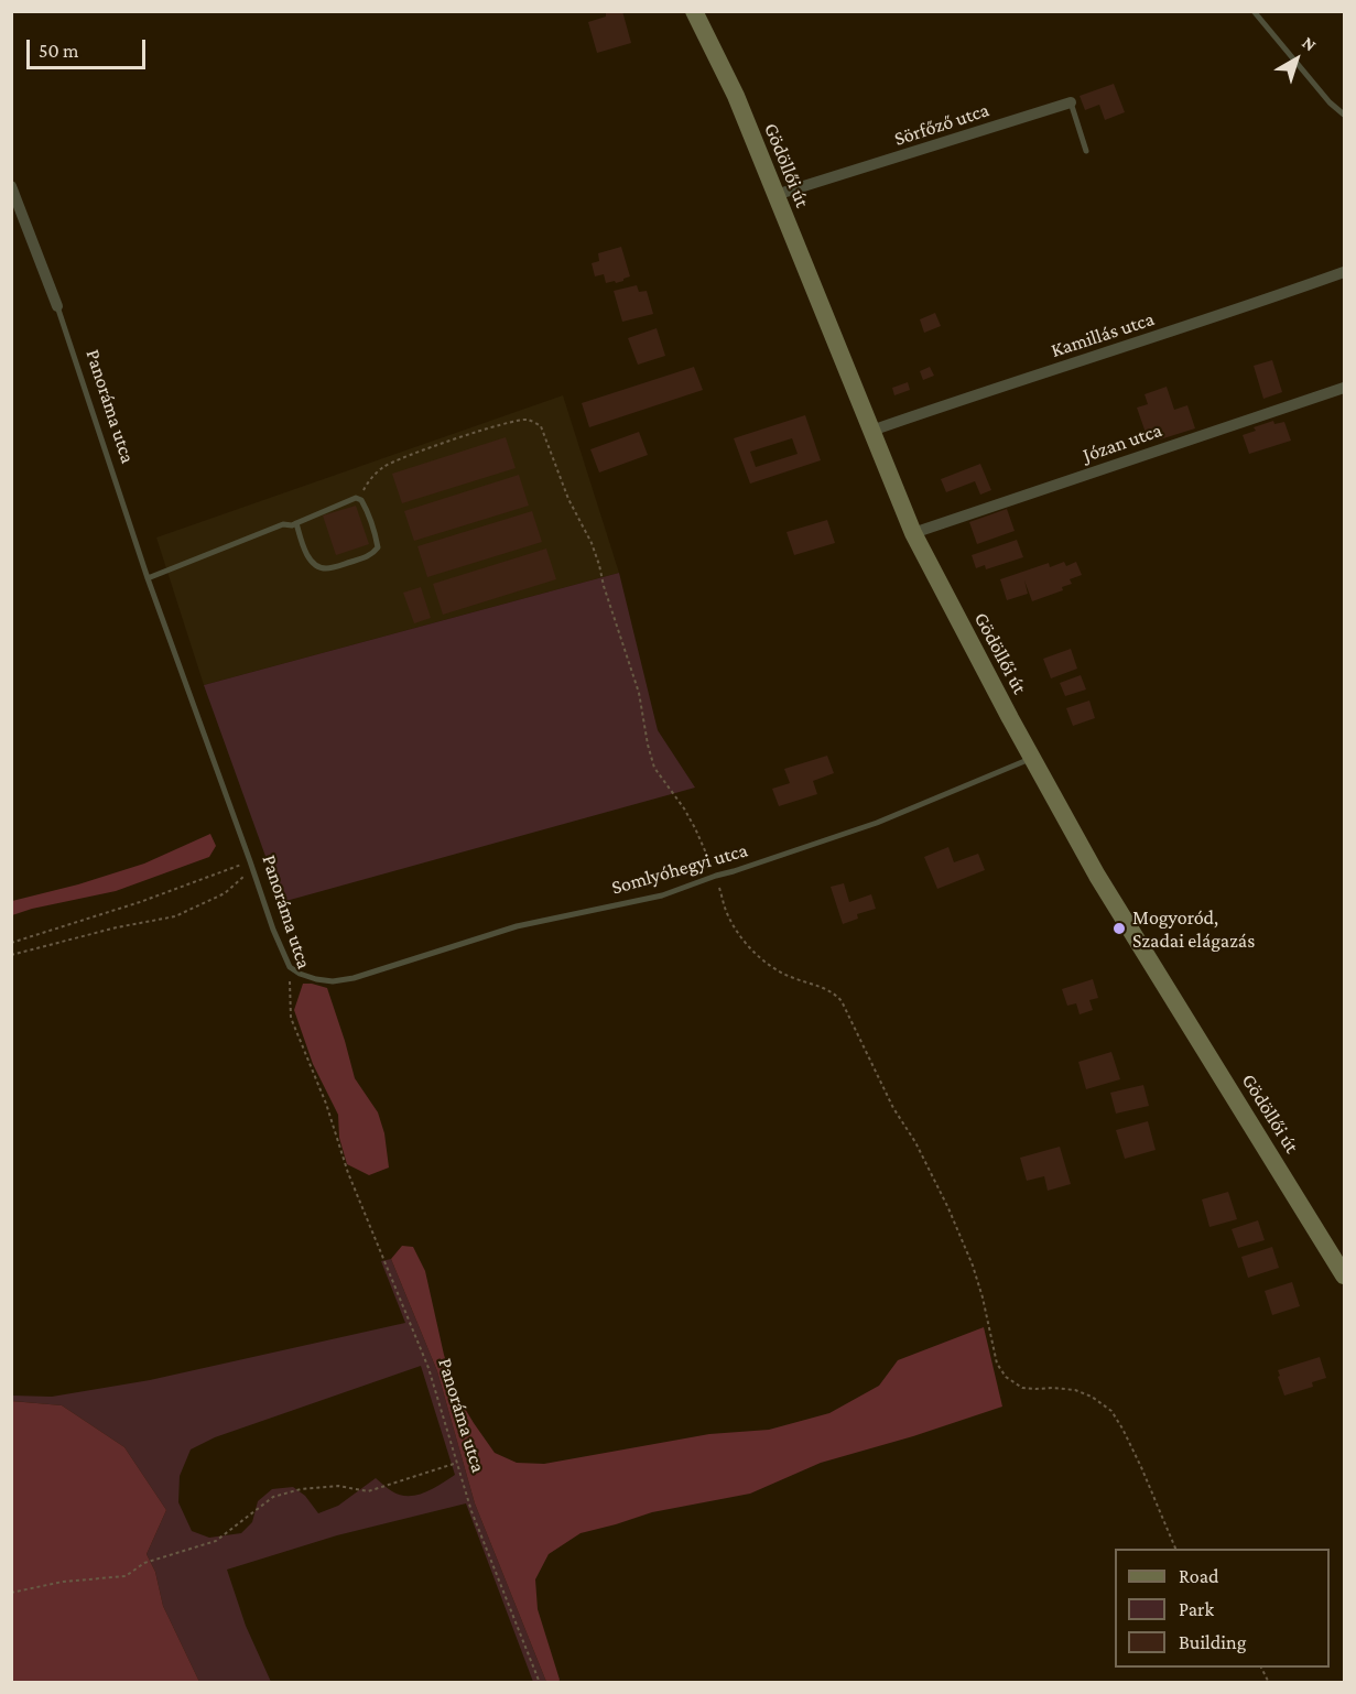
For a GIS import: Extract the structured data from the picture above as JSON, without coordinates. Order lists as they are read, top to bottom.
{
  "streets": {
    "main road": ["Gödöllői út"],
    "street": [
      "Sörfőző utca",
      "Kamillás utca",
      "Panoráma utca",
      "Józan utca"
    ],
    "lane": ["Somlyóhegyi utca"]
  },
  "crossings": [
    ["Sörfőző utca", "Gödöllői út"],
    ["Gödöllői út", "Kamillás utca"],
    ["Gödöllői út", "Józan utca"],
    ["Gödöllői út", "Somlyóhegyi utca"],
    ["Panoráma utca", "Somlyóhegyi utca"]
  ],
  "places": ["Mogyoród, Szadai elágazás"],
  "legend": ["Road", "Park", "Building"],
  "scale_bar": "50 m",
  "north": "top right"
}
